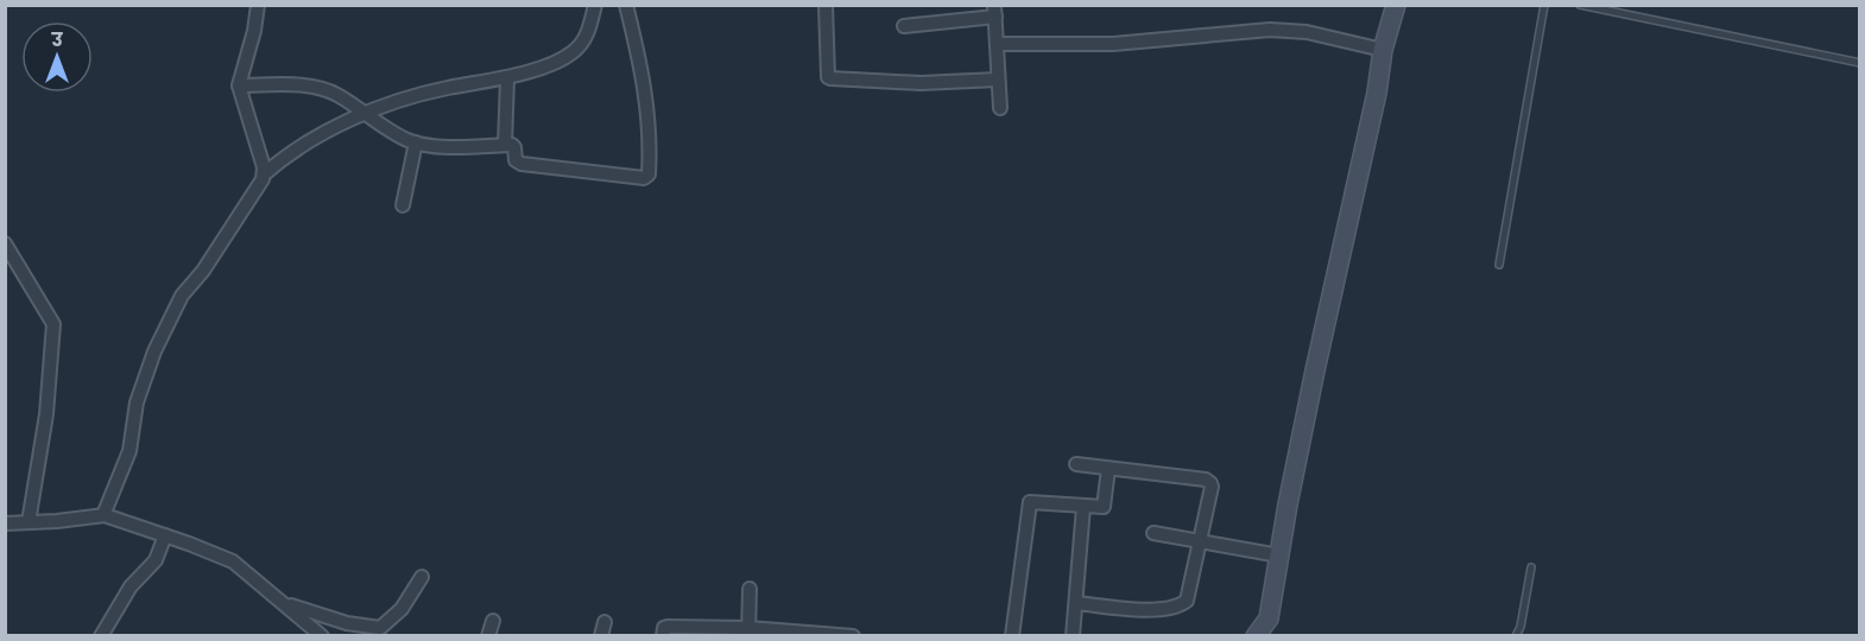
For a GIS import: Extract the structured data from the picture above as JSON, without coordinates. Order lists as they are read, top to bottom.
{
  "north": "top"
}
